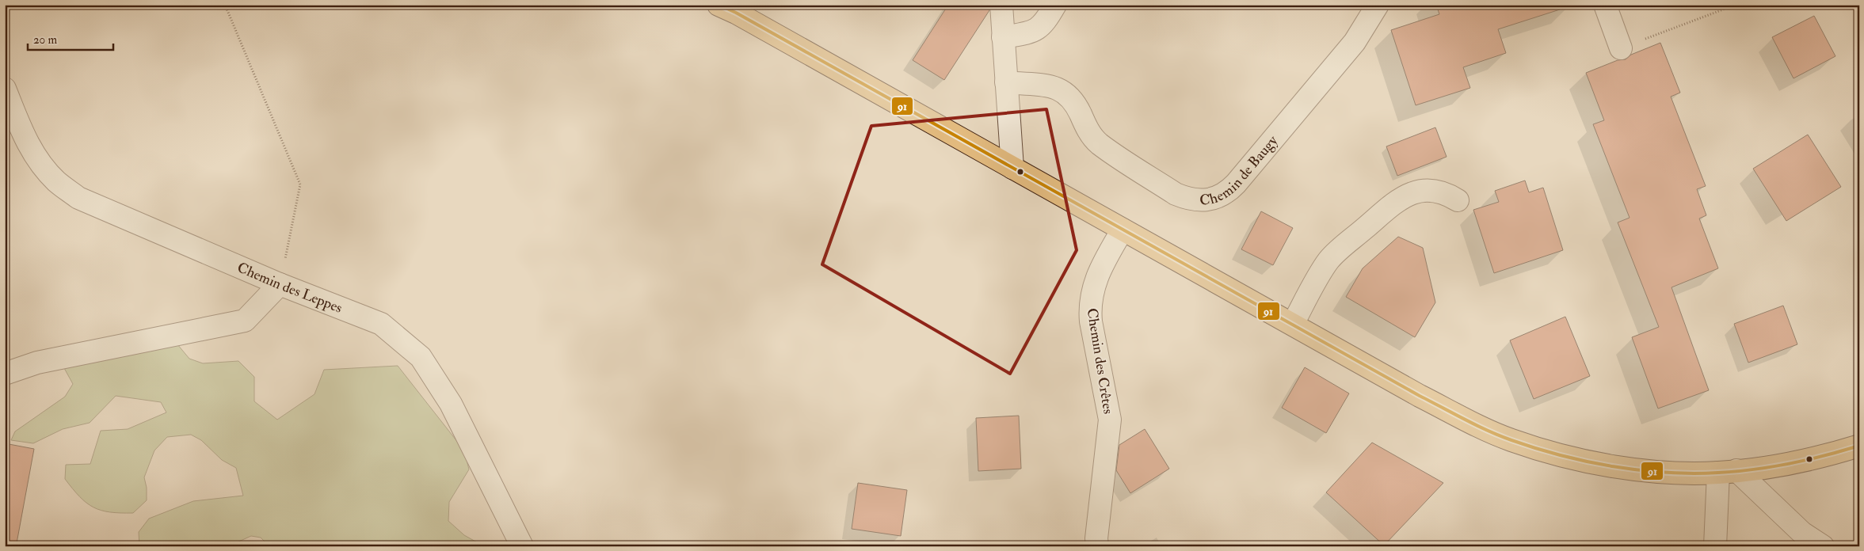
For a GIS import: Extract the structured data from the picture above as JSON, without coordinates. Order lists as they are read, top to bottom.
{
  "streets": {
    "street": ["Chemin de Baugy", "Chemin des Leppes", "Chemin des Crêtes"]
  },
  "lines": ["transit line 91"],
  "scale_bar": "20 m"
}
